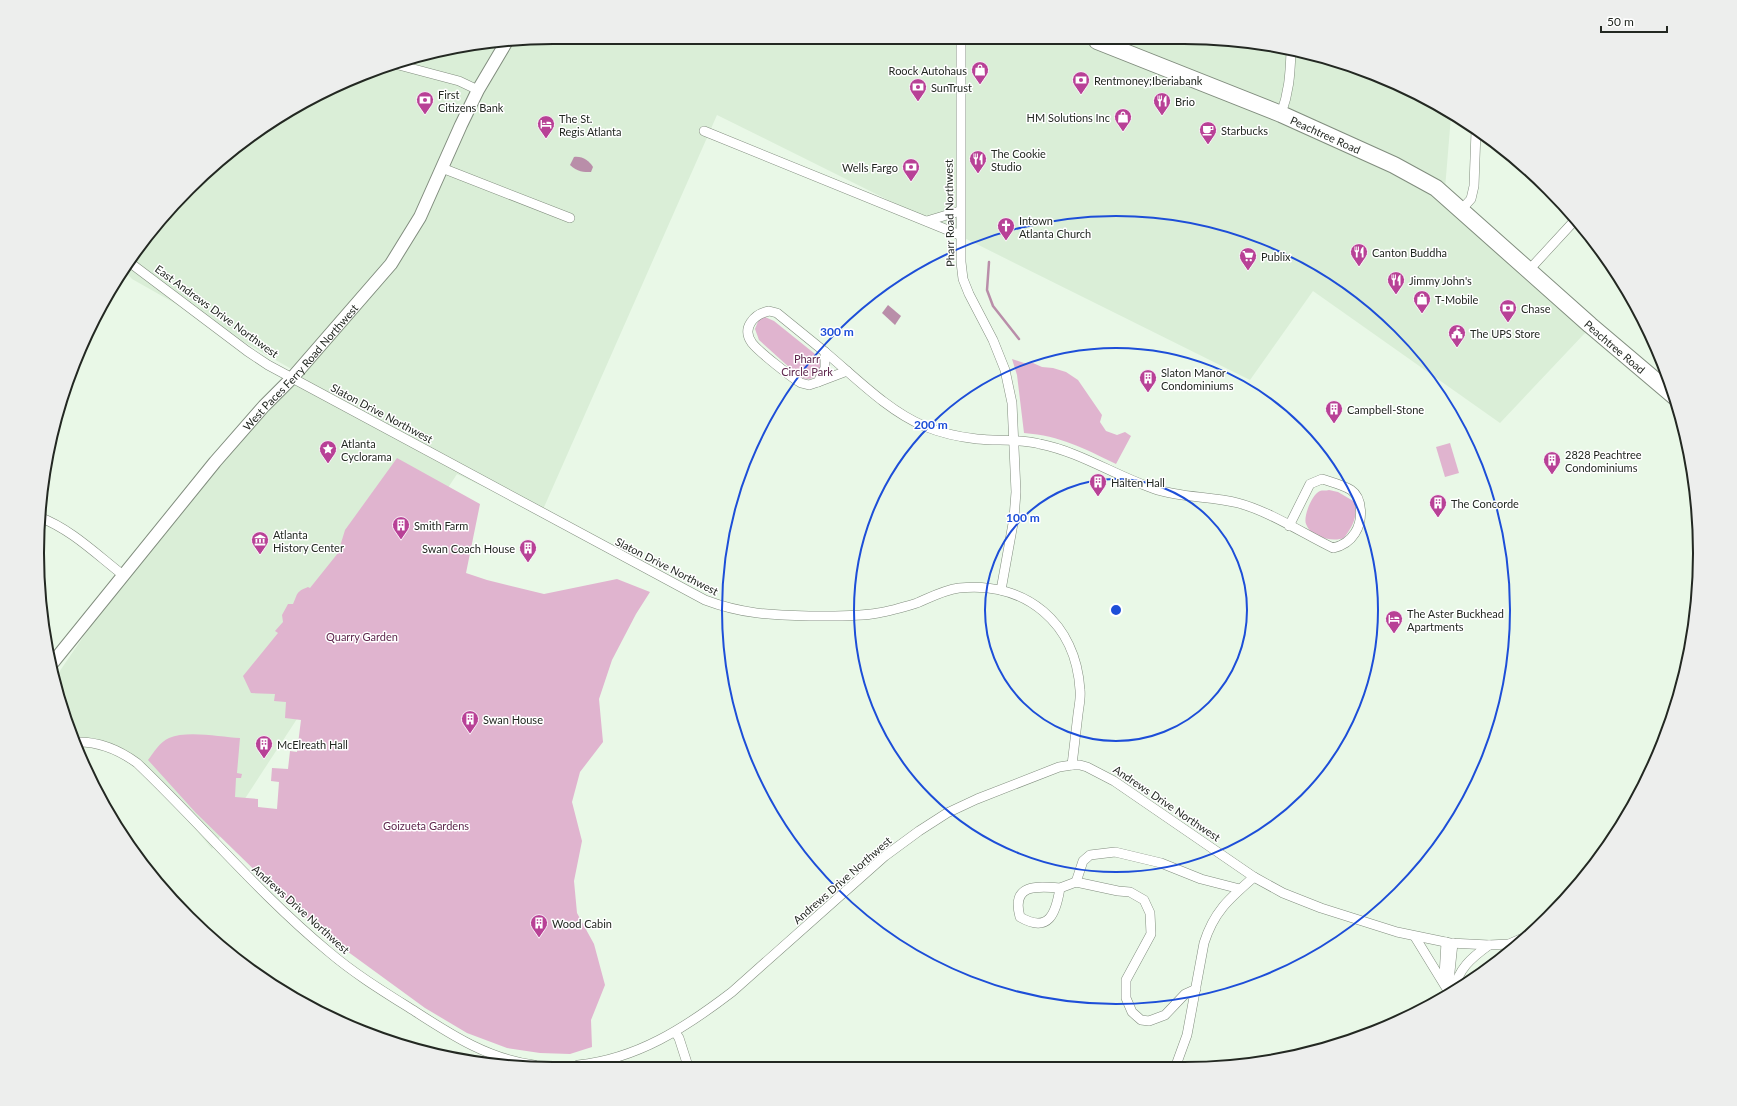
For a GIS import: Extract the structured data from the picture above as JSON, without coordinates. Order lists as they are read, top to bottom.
{
  "streets": {
    "highway": ["Peachtree Road"],
    "main road": ["West Paces Ferry Road Northwest"],
    "street": [
      "Pharr Road Northwest",
      "East Andrews Drive Northwest",
      "Slaton Drive Northwest",
      "Andrews Drive Northwest"
    ]
  },
  "crossings": [
    ["Pharr Road Northwest", "Slaton Drive Northwest"],
    ["East Andrews Drive Northwest", "West Paces Ferry Road Northwest"],
    ["East Andrews Drive Northwest", "Slaton Drive Northwest"],
    ["West Paces Ferry Road Northwest", "Slaton Drive Northwest"],
    ["Slaton Drive Northwest", "Andrews Drive Northwest"]
  ],
  "parks": ["Pharr Circle Park", "Quarry Garden", "Goizueta Gardens"],
  "places": {
    "shop": ["Roock Autohaus", "HM Solutions Inc", "T-Mobile"],
    "bank": [
      "Rentmoney;Iberiabank",
      "SunTrust",
      "First Citizens Bank",
      "Wells Fargo",
      "Chase"
    ],
    "restaurant": [
      "Brio",
      "The Cookie Studio",
      "Canton Buddha",
      "Jimmy John's"
    ],
    "hotel": ["The St. Regis Atlanta", "The Aster Buckhead Apartments"],
    "cafe": ["Starbucks"],
    "church": ["Intown Atlanta Church"],
    "supermarket": ["Publix"],
    "public building": ["The UPS Store"],
    "building": [
      "Slaton Manor Condominiums",
      "Campbell-Stone",
      "2828 Peachtree Condominiums",
      "Halten Hall",
      "The Concorde",
      "Smith Farm",
      "Swan Coach House",
      "Swan House",
      "McElreath Hall",
      "Wood Cabin"
    ],
    "place": ["Atlanta Cyclorama"],
    "museum": ["Atlanta History Center"]
  },
  "scale_bar": "50 m",
  "rings": ["300 m", "200 m", "100 m"]
}
